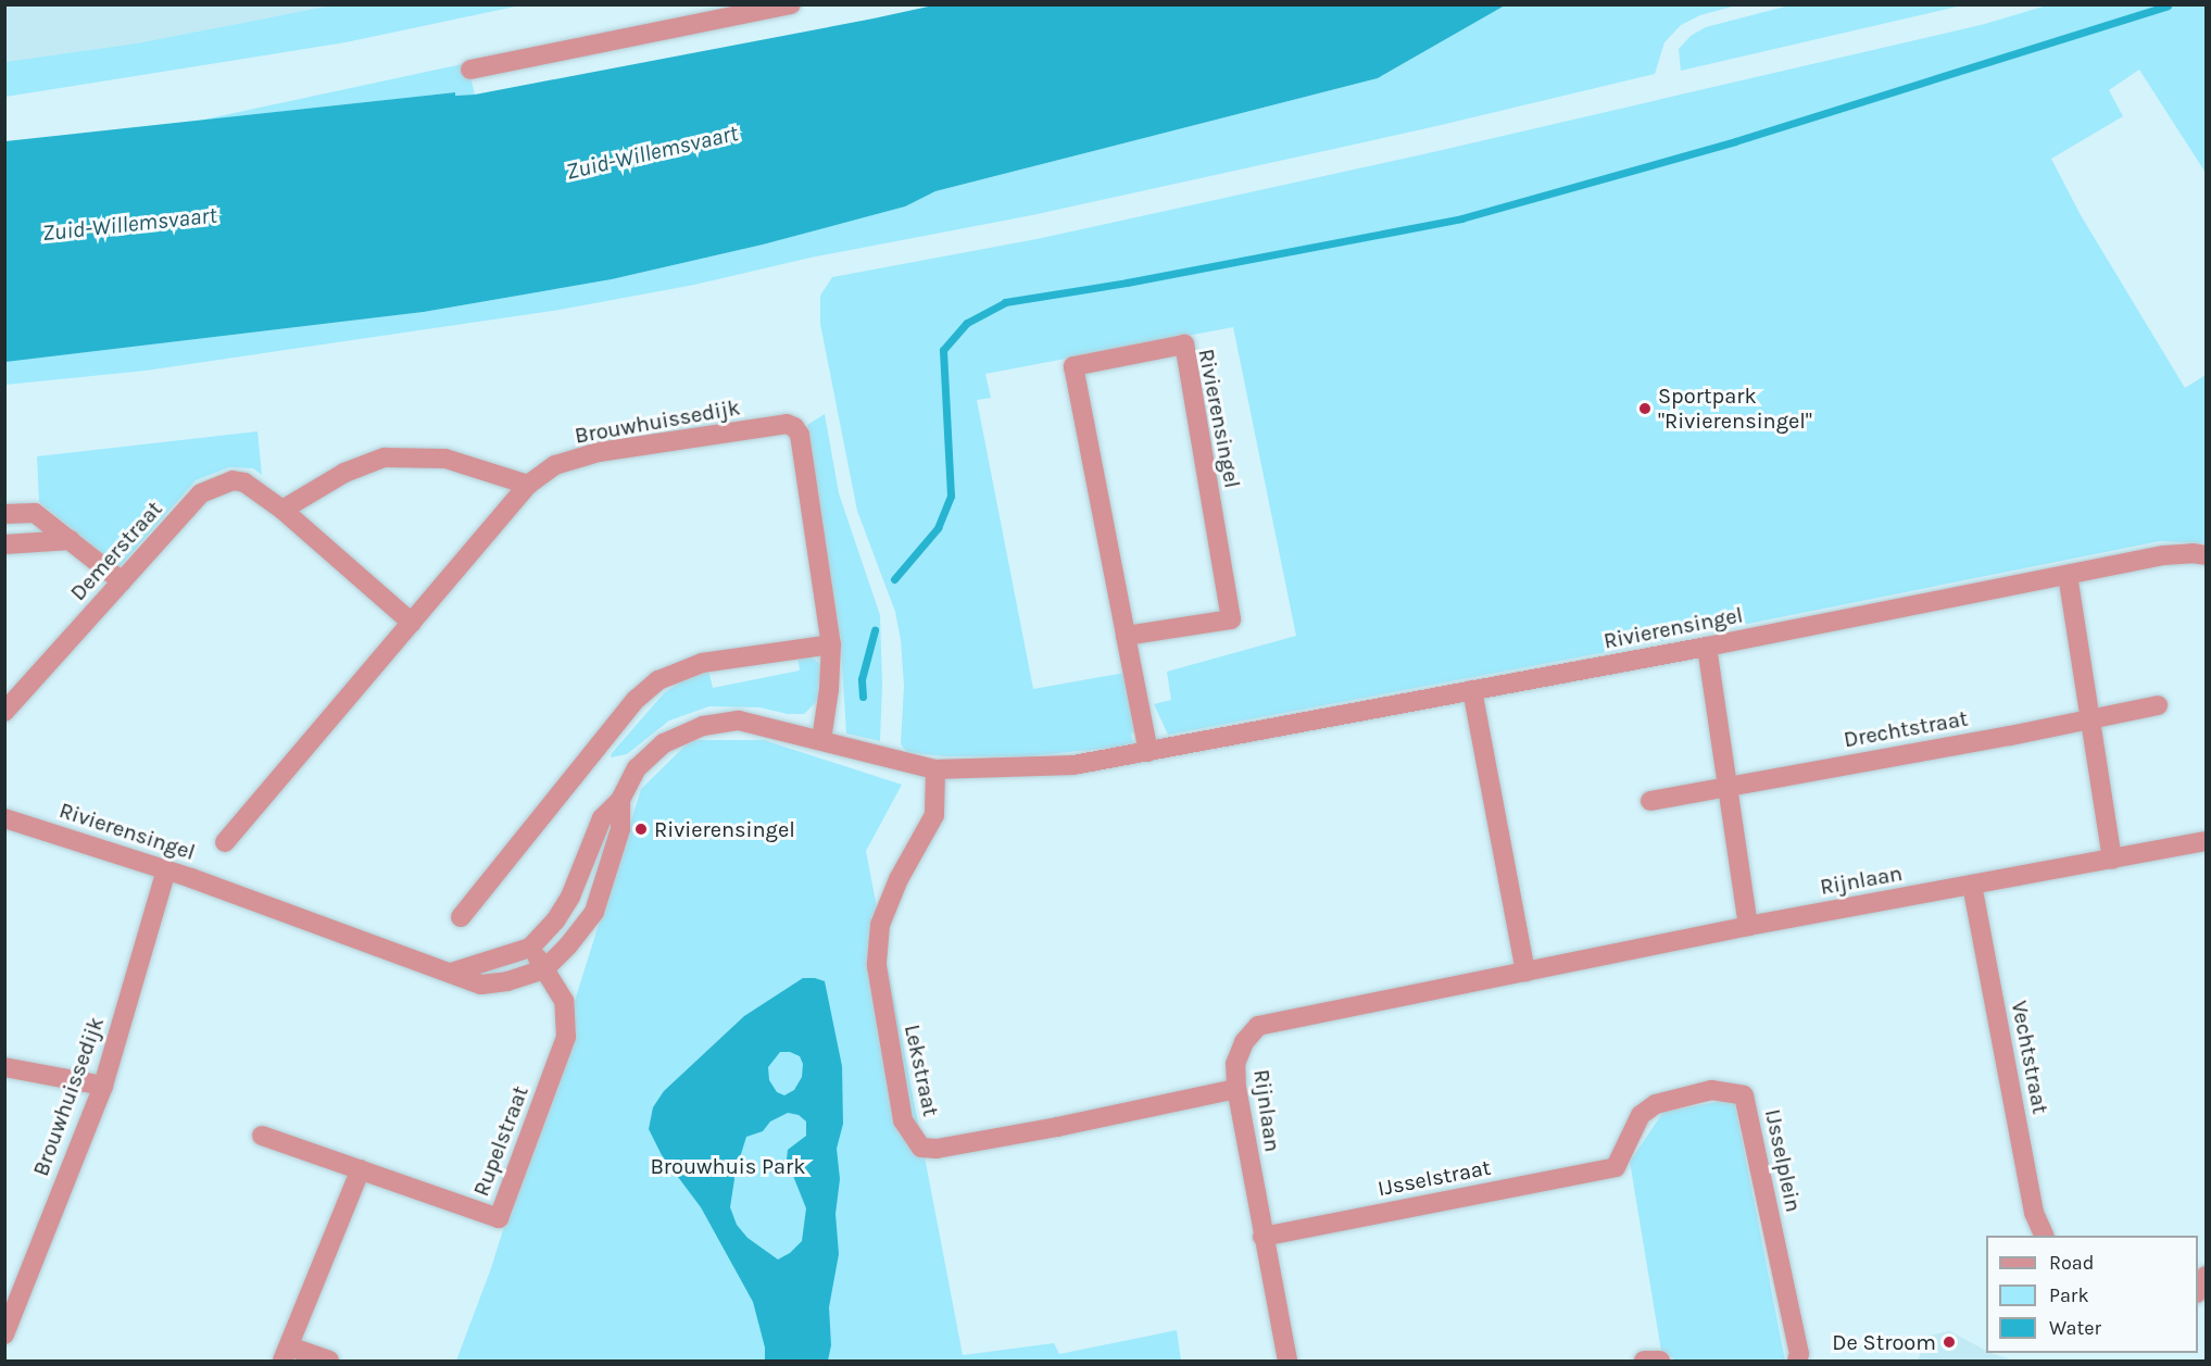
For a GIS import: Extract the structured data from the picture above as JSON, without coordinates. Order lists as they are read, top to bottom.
{
  "streets": {
    "street": [
      "Rivierensingel",
      "Brouwhuissedijk",
      "Demerstraat",
      "Drechtstraat",
      "Rijnlaan",
      "Vechtstraat",
      "Lekstraat",
      "Rupelstraat",
      "IJsselplein",
      "IJsselstraat"
    ]
  },
  "crossings": [
    ["Rivierensingel", "Brouwhuissedijk"],
    ["Rivierensingel", "Lekstraat"],
    ["Rivierensingel", "Rupelstraat"],
    ["Brouwhuissedijk", "Demerstraat"],
    ["Rijnlaan", "Vechtstraat"],
    ["Rijnlaan", "Lekstraat"],
    ["Rijnlaan", "IJsselstraat"],
    ["IJsselplein", "IJsselstraat"]
  ],
  "water": ["Zuid-Willemsvaart"],
  "parks": ["Brouwhuis Park"],
  "places": ["Sportpark \"Rivierensingel\"", "Rivierensingel", "De Stroom"],
  "legend": ["Road", "Park", "Water"]
}
